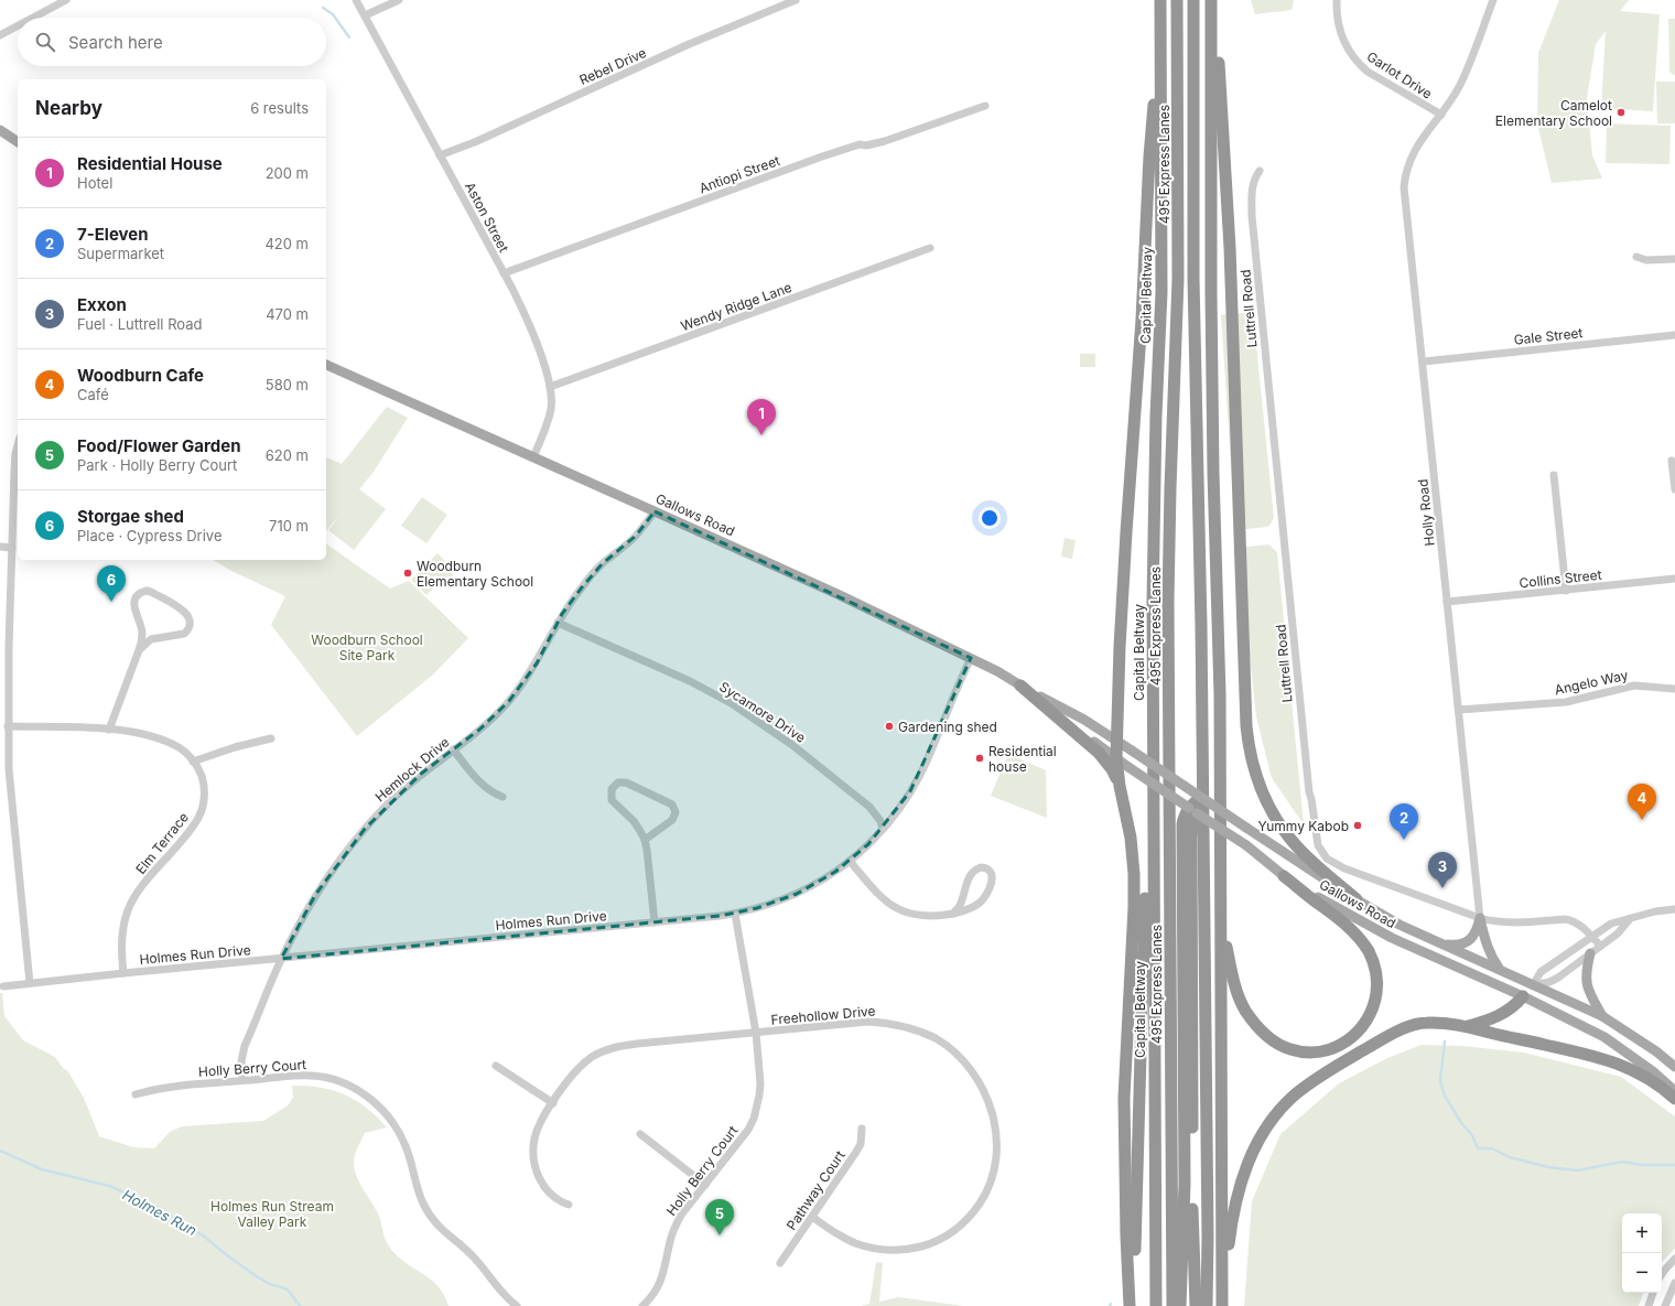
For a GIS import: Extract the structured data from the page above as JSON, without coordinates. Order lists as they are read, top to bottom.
{
  "streets": {
    "highway": ["495 Express Lanes", "Capital Beltway"],
    "main road": ["Gallows Road"],
    "street": [
      "Rebel Drive",
      "Garlot Drive",
      "Antiopi Street",
      "Aston Street",
      "Wendy Ridge Lane",
      "Luttrell Road",
      "Gale Street",
      "Holly Road",
      "Collins Street",
      "Angelo Way",
      "Sycamore Drive",
      "Hemlock Drive",
      "Elm Terrace",
      "Holmes Run Drive",
      "Freehollow Drive",
      "Holly Berry Court",
      "Pathway Court"
    ]
  },
  "crossings": [
    ["Rebel Drive", "Aston Street"],
    ["Garlot Drive", "Holly Road"],
    ["Antiopi Street", "Aston Street"],
    ["Aston Street", "Wendy Ridge Lane"],
    ["Aston Street", "Gallows Road"],
    ["Luttrell Road", "Holly Road"],
    ["Gale Street", "Holly Road"],
    ["Holly Road", "Collins Street"],
    ["Holly Road", "Angelo Way"],
    ["Gallows Road", "Hemlock Drive"],
    ["Gallows Road", "Holmes Run Drive"],
    ["Sycamore Drive", "Hemlock Drive"],
    ["Sycamore Drive", "Holmes Run Drive"],
    ["Hemlock Drive", "Holmes Run Drive"],
    ["Hemlock Drive", "Holly Berry Court"],
    ["Elm Terrace", "Holmes Run Drive"],
    ["Holmes Run Drive", "Holly Berry Court"],
    ["Freehollow Drive", "Holly Berry Court"],
    ["Freehollow Drive", "Pathway Court"]
  ],
  "water": ["Holmes Run"],
  "parks": ["Woodburn School Site Park", "Holmes Run Stream Valley Park"],
  "places": [
    "Camelot Elementary School",
    "Woodburn Elementary School",
    "Gardening shed",
    "Residential house",
    "Yummy Kabob"
  ],
  "page": {
    "search": "Search here",
    "heading": ["Nearby", "6 results"],
    "list": [
      {
        "mark": "1",
        "name": "Residential House",
        "note": "Hotel",
        "value": "200 m"
      },
      {
        "mark": "2",
        "name": "7-Eleven",
        "note": "Supermarket",
        "value": "420 m"
      },
      {
        "mark": "3",
        "name": "Exxon",
        "note": "Fuel · Luttrell Road",
        "value": "470 m"
      },
      {
        "mark": "4",
        "name": "Woodburn Cafe",
        "note": "Café",
        "value": "580 m"
      },
      {
        "mark": "5",
        "name": "Food/Flower Garden",
        "note": "Park · Holly Berry Court",
        "value": "620 m"
      },
      {
        "mark": "6",
        "name": "Storgae shed",
        "note": "Place · Cypress Drive",
        "value": "710 m"
      }
    ],
    "pins": [
      "1",
      "6",
      "4",
      "2",
      "3",
      "5"
    ],
    "map_buttons": ["+", "−"]
  }
}
